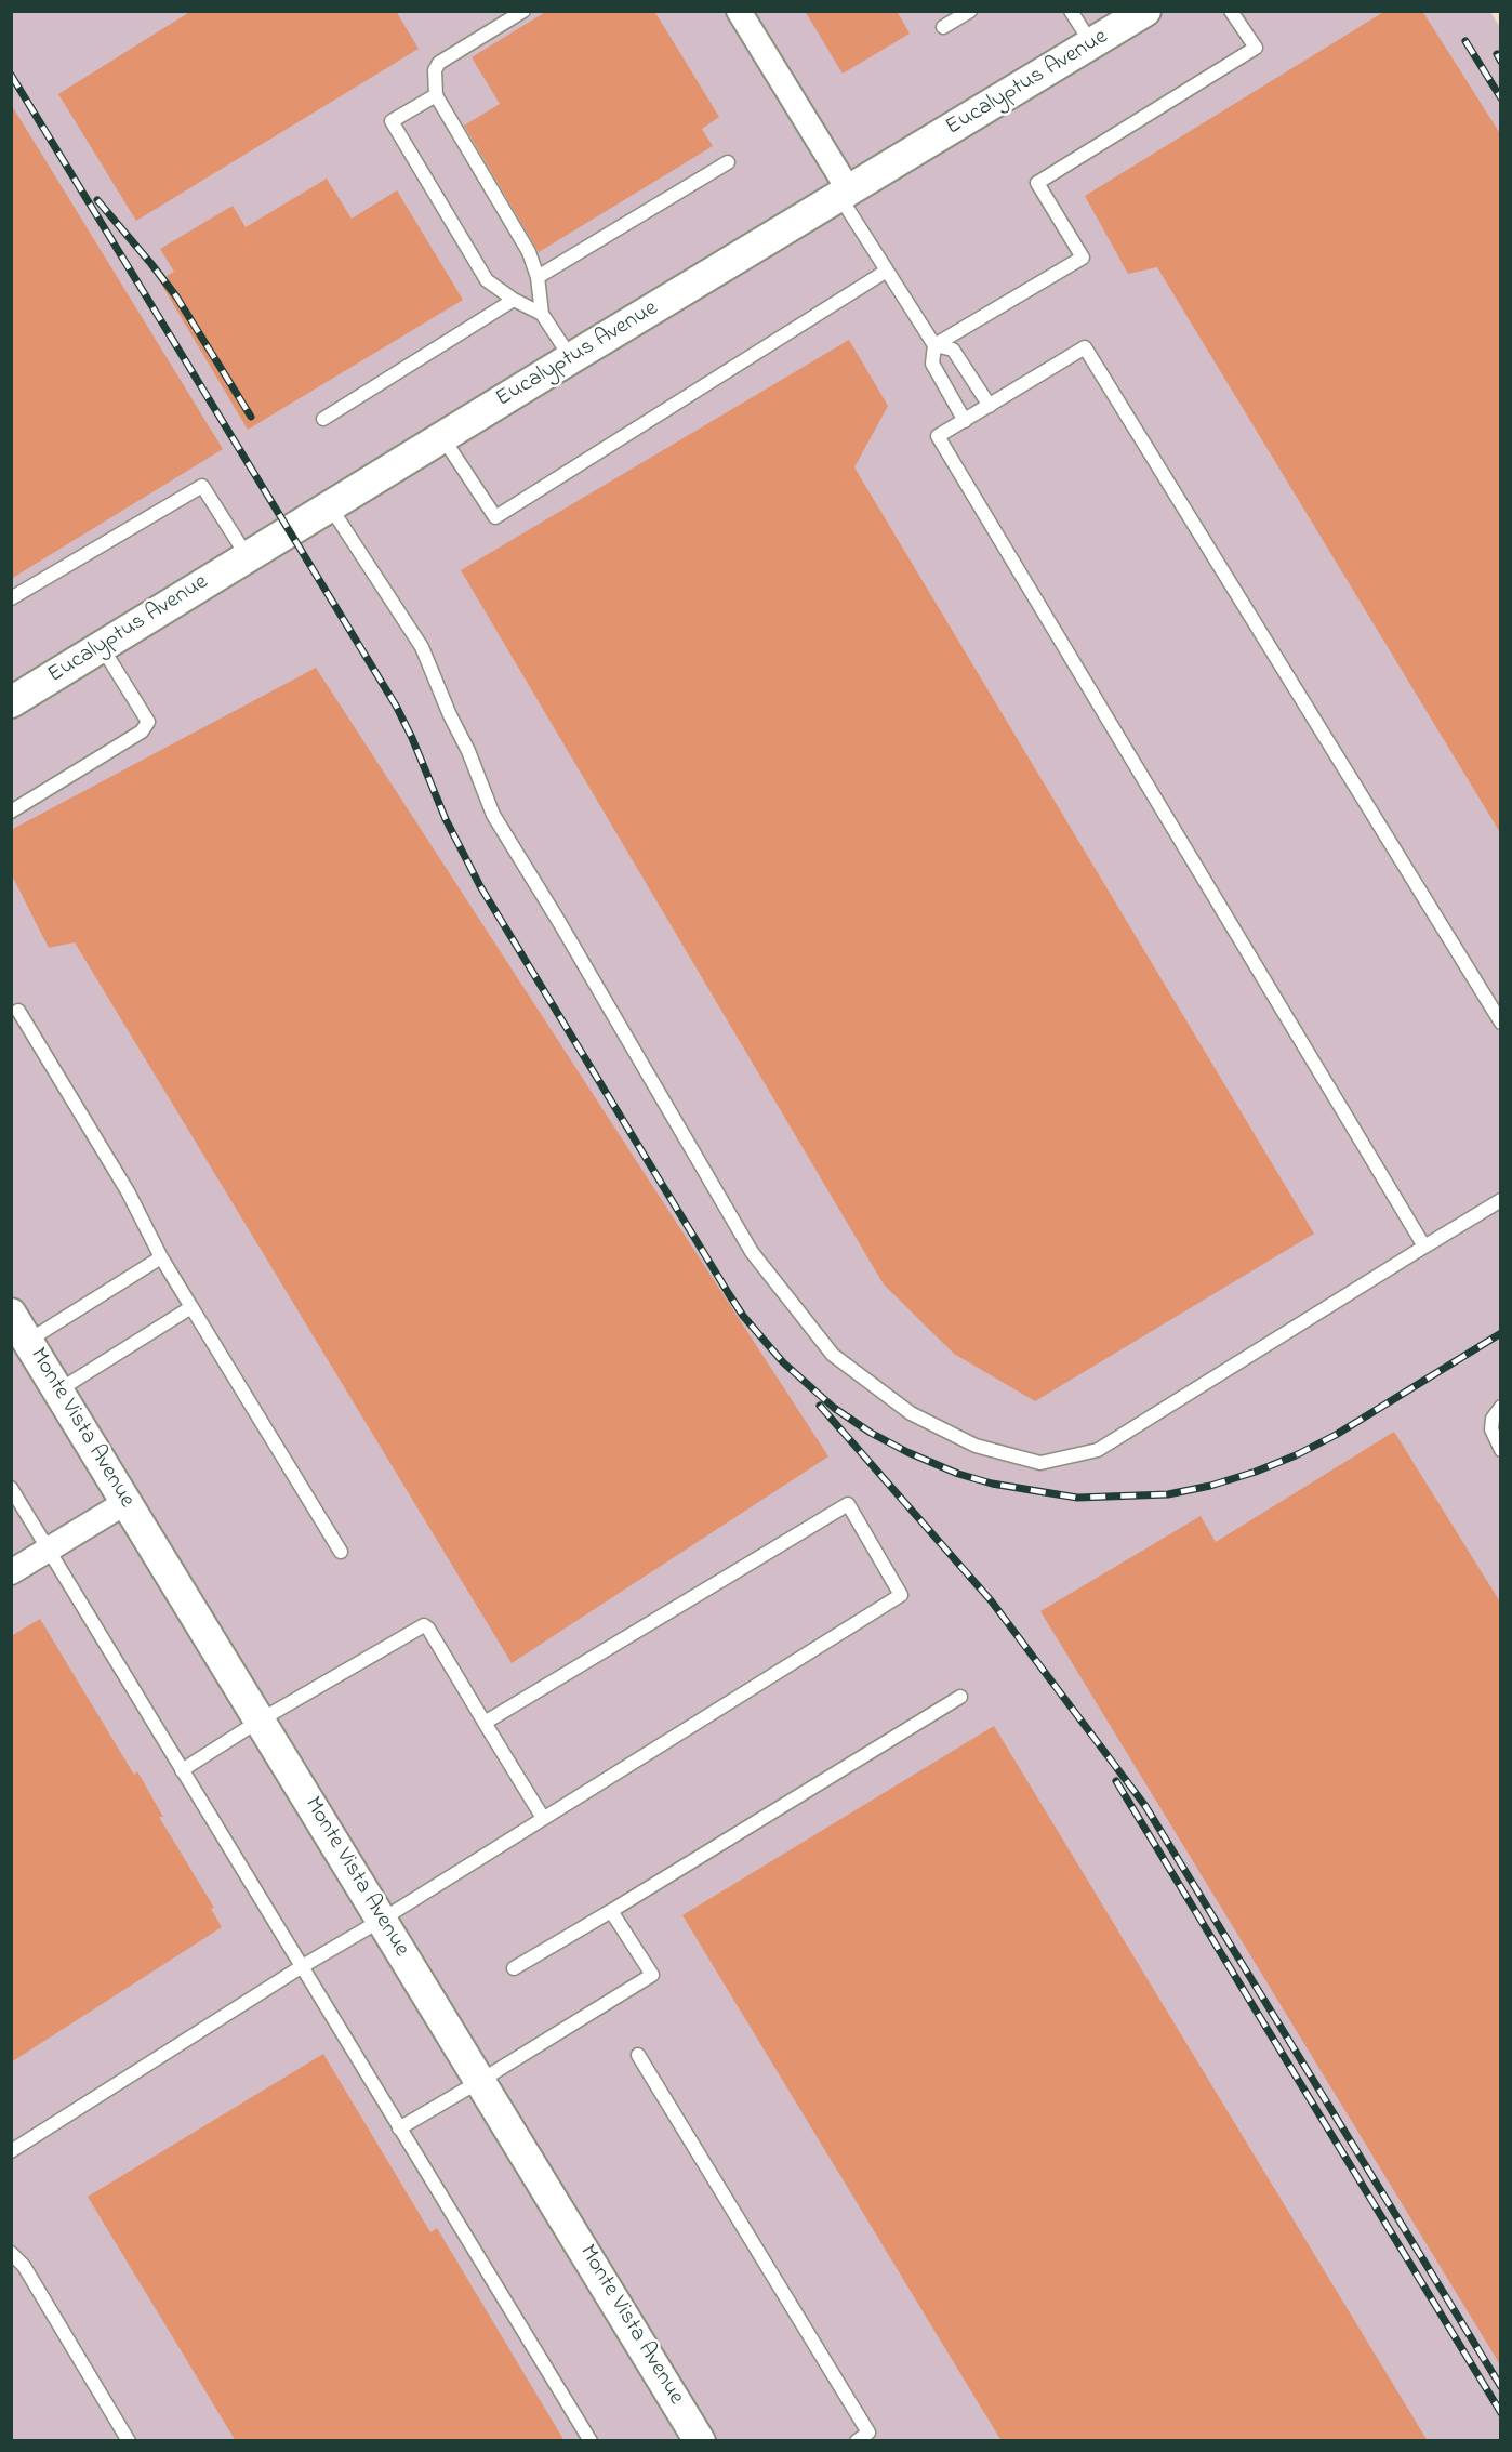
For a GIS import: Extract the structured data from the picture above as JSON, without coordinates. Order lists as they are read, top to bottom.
{
  "streets": {
    "street": ["Eucalyptus Avenue", "Monte Vista Avenue"]
  }
}
